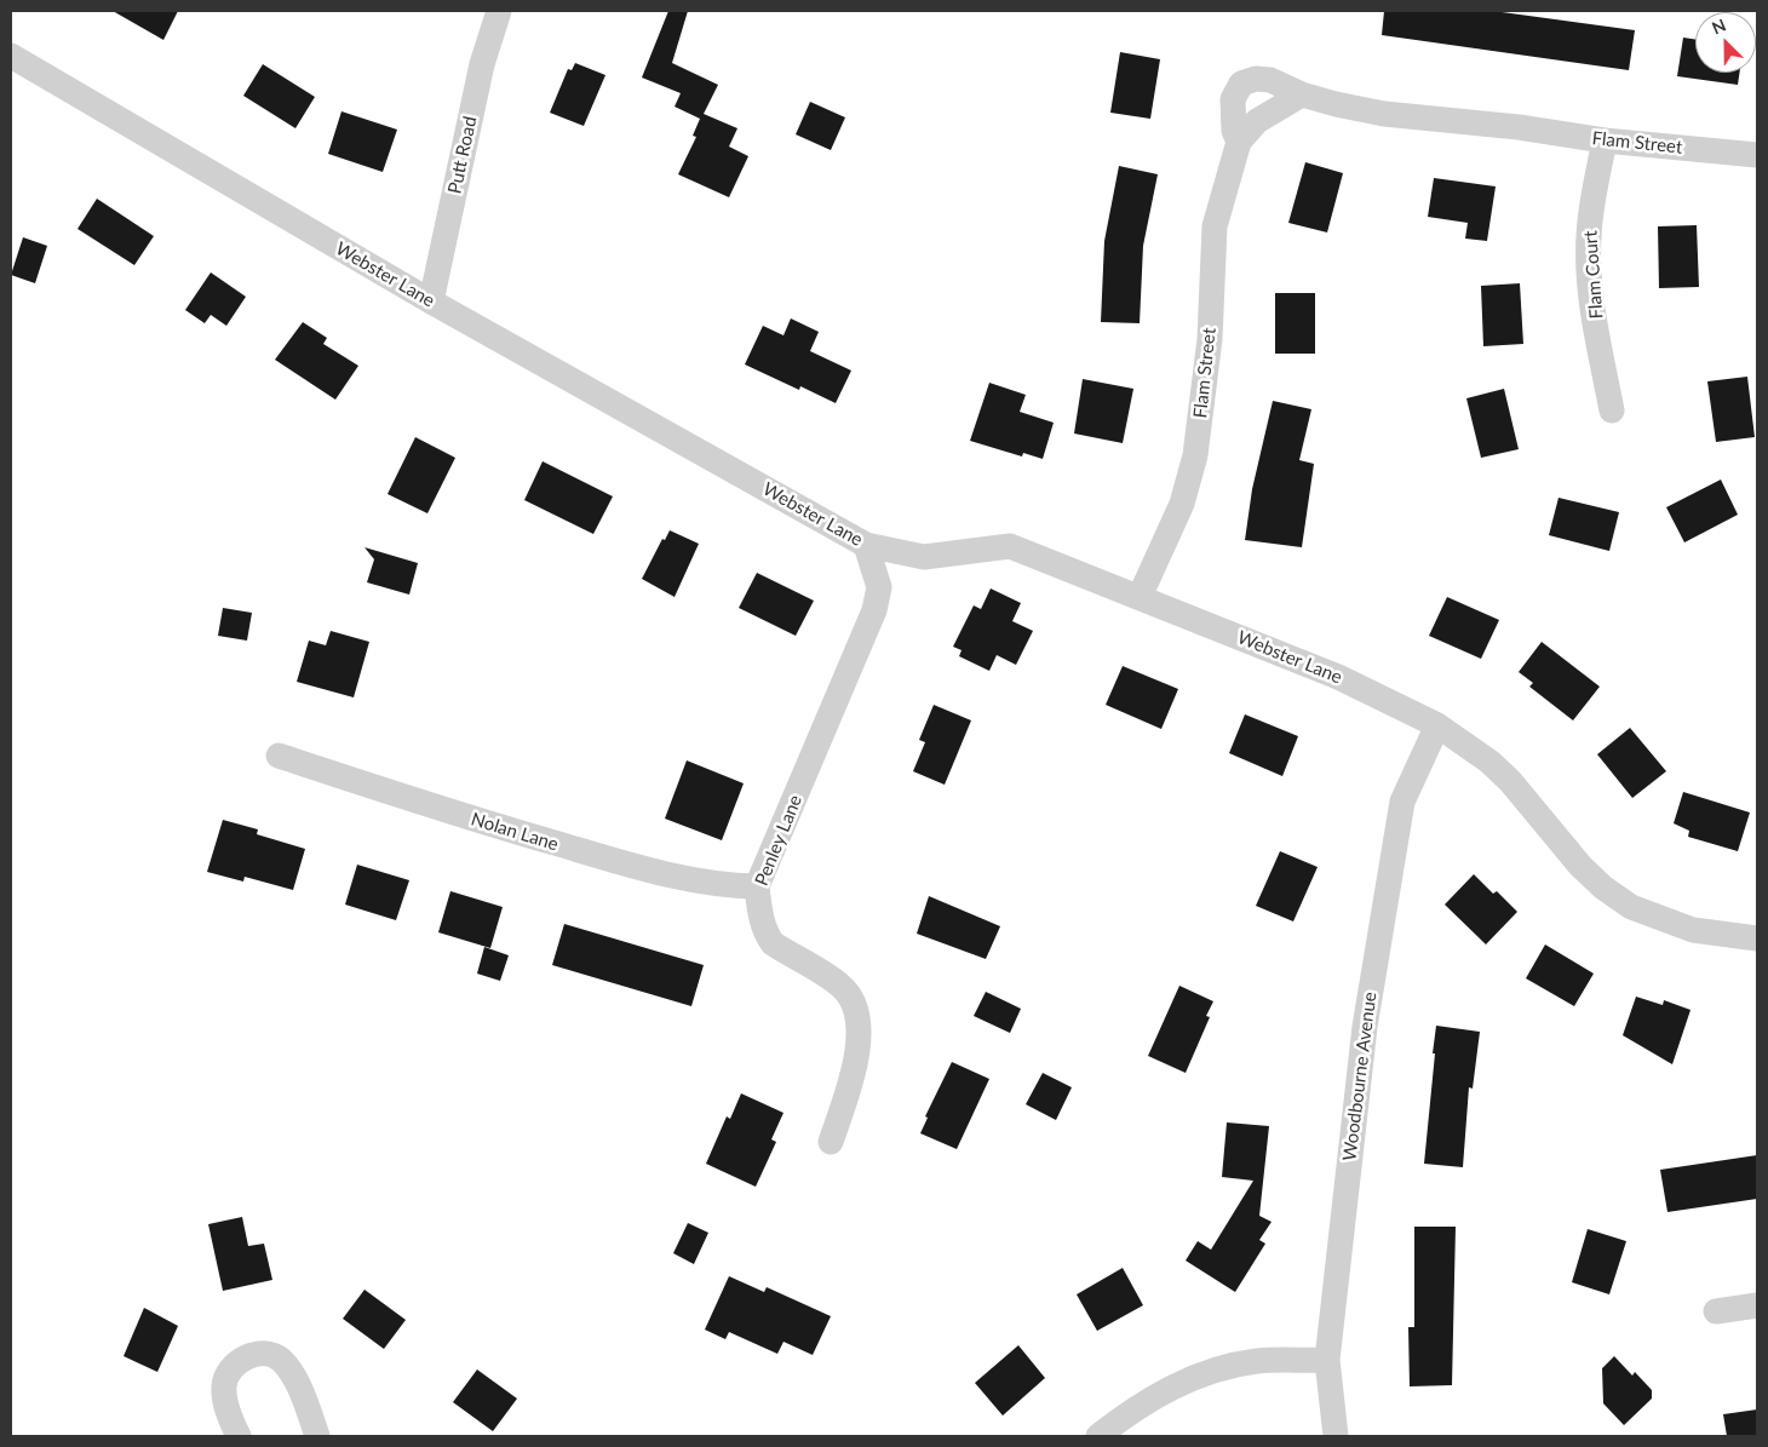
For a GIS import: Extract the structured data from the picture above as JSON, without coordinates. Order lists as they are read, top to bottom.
{
  "streets": {
    "street": [
      "Flam Street",
      "Putt Road",
      "Webster Lane",
      "Flam Court",
      "Nolan Lane",
      "Penley Lane",
      "Woodbourne Avenue"
    ]
  },
  "crossings": [
    ["Flam Street", "Webster Lane"],
    ["Flam Street", "Flam Court"],
    ["Putt Road", "Webster Lane"],
    ["Webster Lane", "Penley Lane"],
    ["Webster Lane", "Woodbourne Avenue"],
    ["Nolan Lane", "Penley Lane"]
  ],
  "north": "top left"
}
